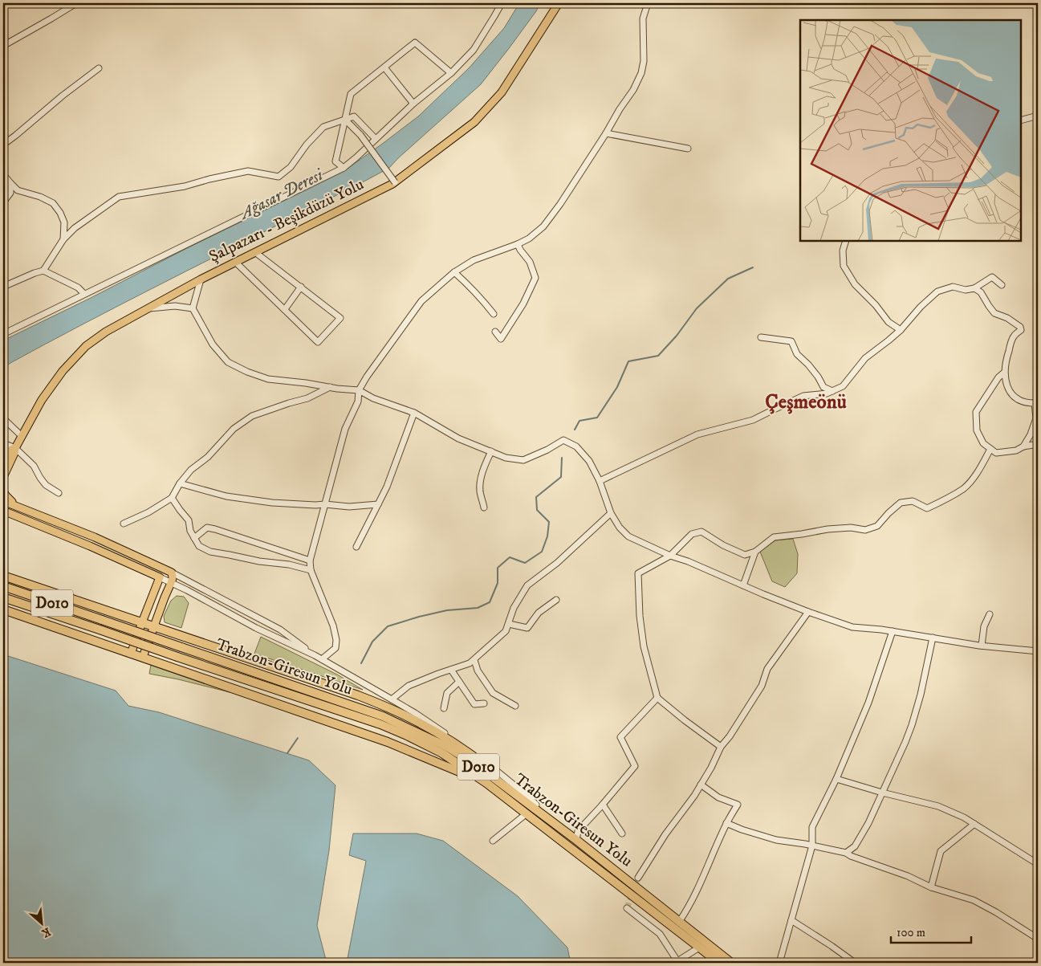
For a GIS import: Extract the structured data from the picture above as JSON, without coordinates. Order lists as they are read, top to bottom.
{
  "streets": {
    "highway": ["D010", "Trabzon-Giresun Yolu"],
    "main road": ["Şalpazarı - Beşikdüzü Yolu"]
  },
  "districts": ["Çeşmeönü"],
  "water": ["Ağasar Deresi"],
  "scale_bar": "100 m",
  "north": "bottom right"
}
